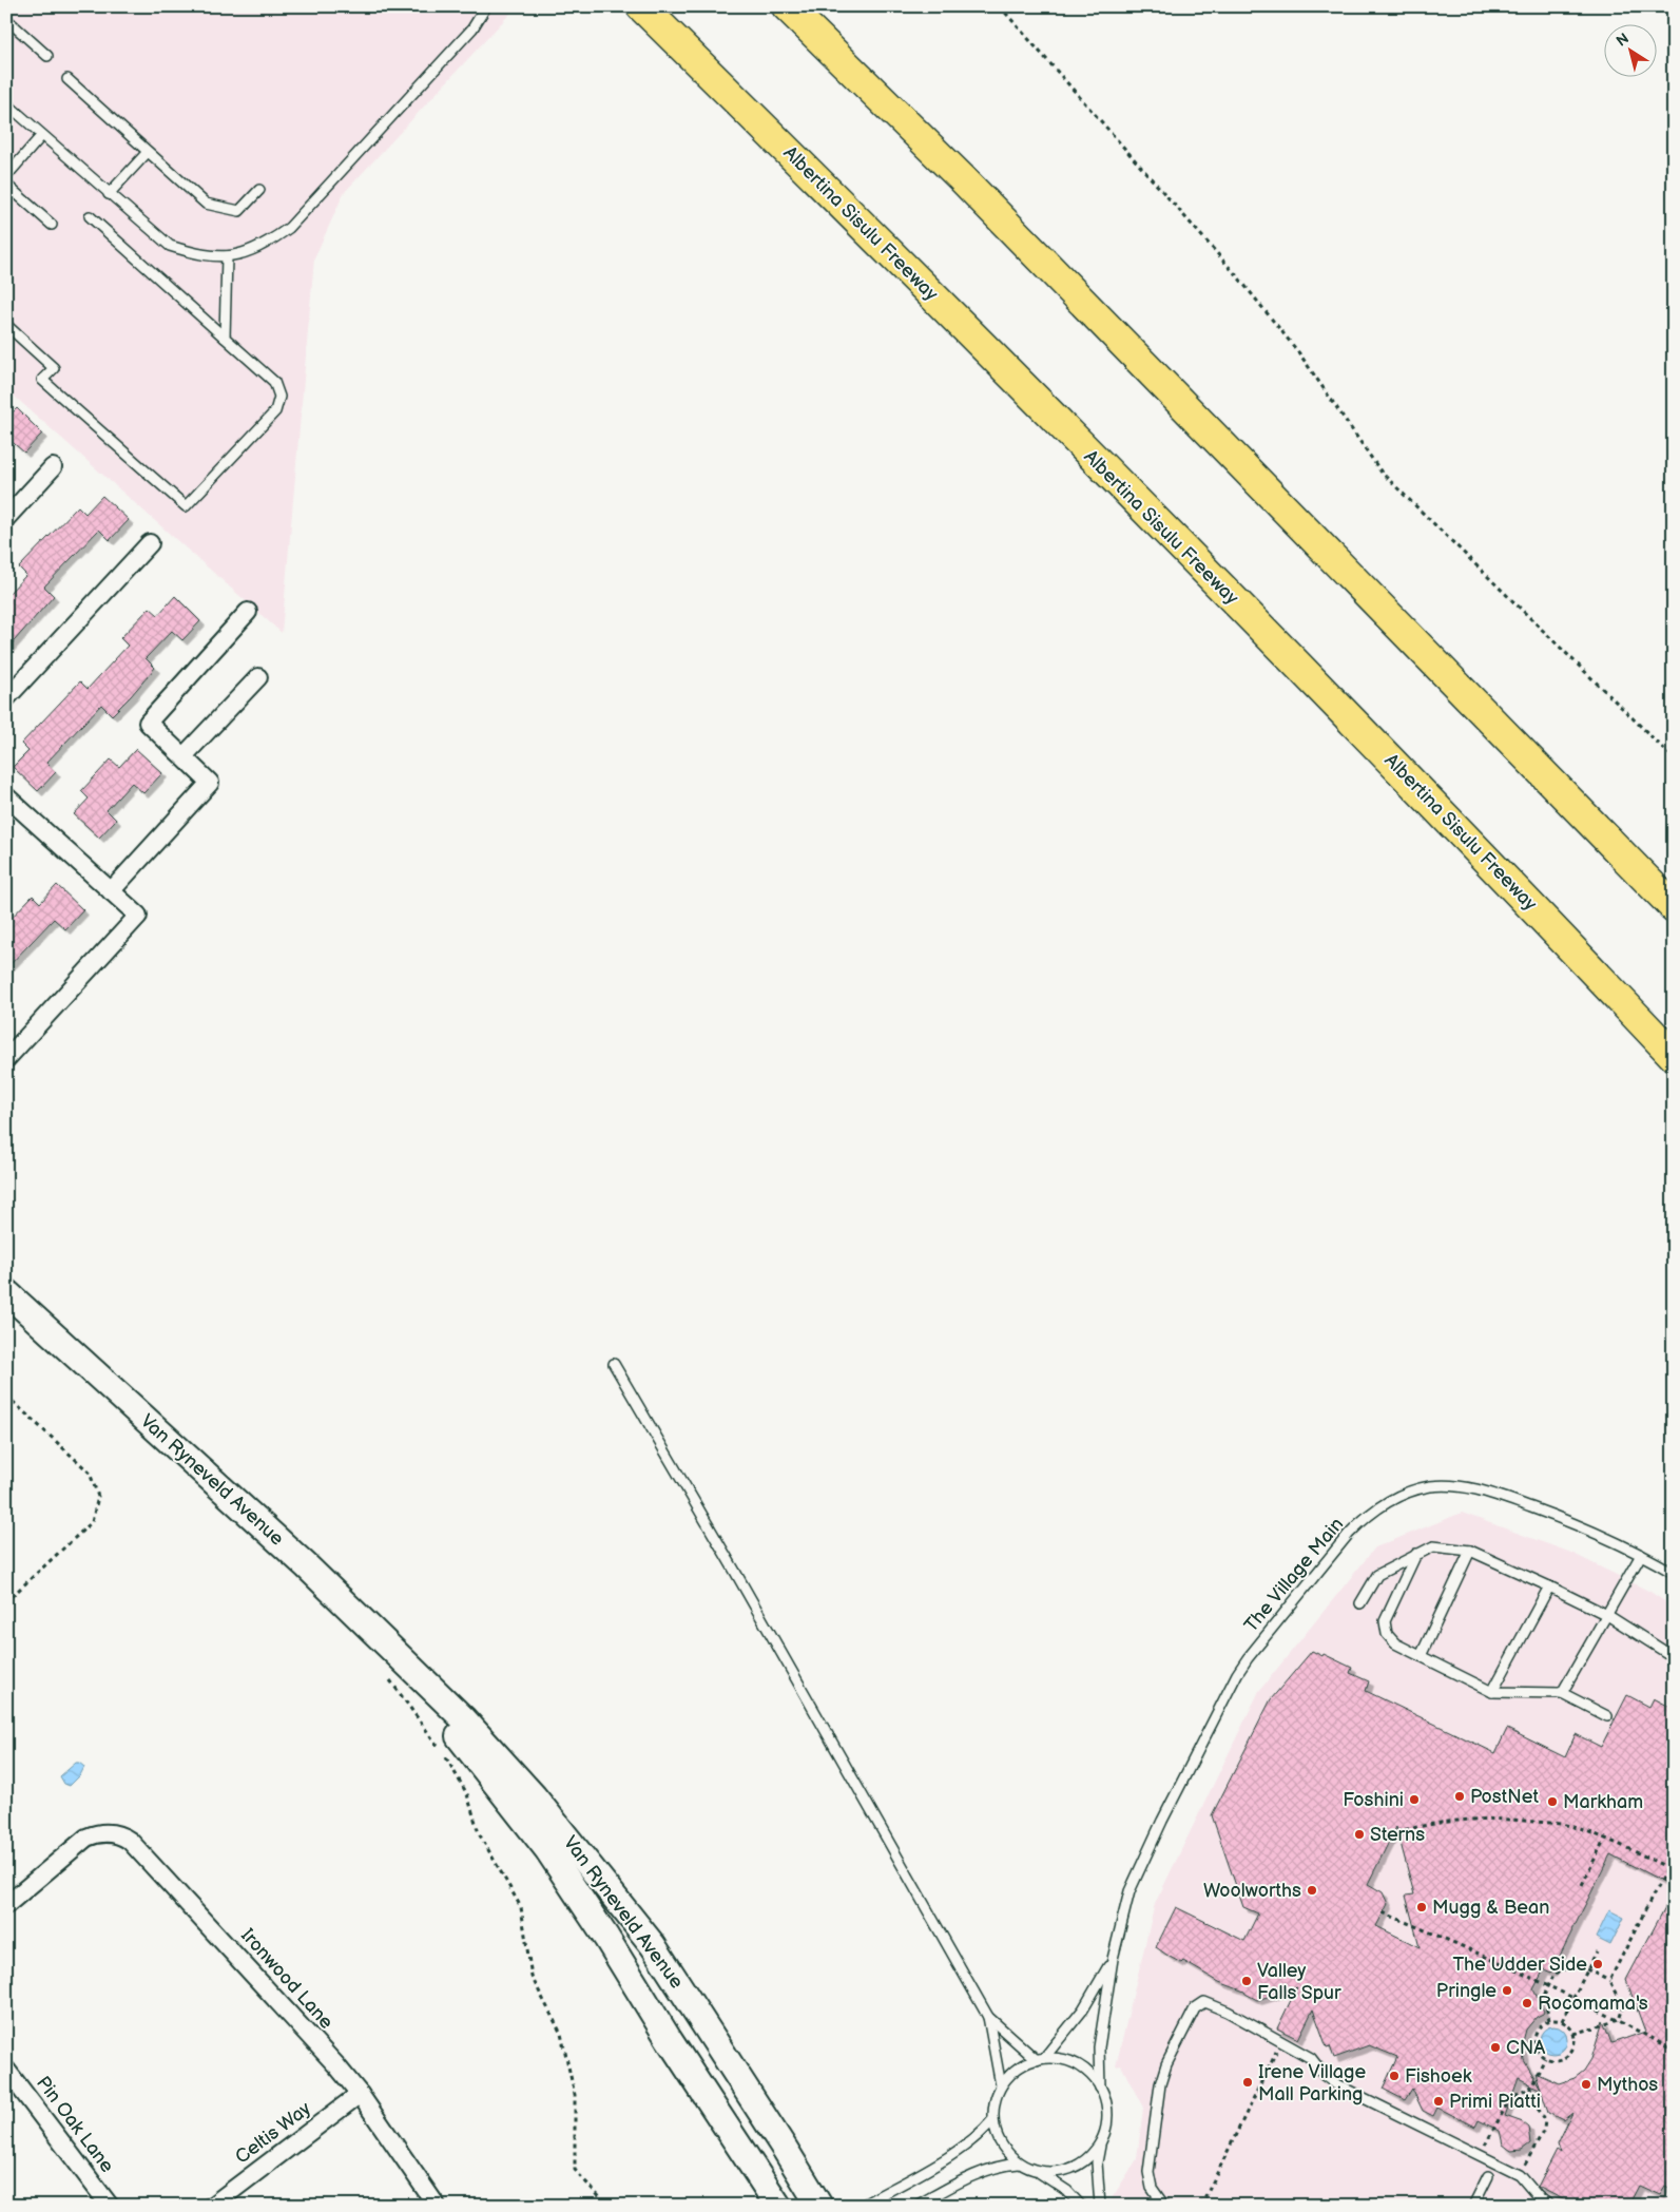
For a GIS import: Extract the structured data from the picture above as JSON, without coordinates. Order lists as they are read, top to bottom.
{
  "streets": {
    "highway": ["Albertina Sisulu Freeway"],
    "main road": ["Van Ryneveld Avenue"],
    "street": ["Ironwood Lane", "Pin Oak Lane", "Celtis Way"],
    "lane": ["The Village Main"]
  },
  "crossings": [
    ["Ironwood Lane", "Celtis Way"]
  ],
  "places": [
    "PostNet",
    "Foshini",
    "Markham",
    "Sterns",
    "Woolworths",
    "Mugg & Bean",
    "The Udder Side",
    "Valley Falls Spur",
    "Pringle",
    "Rocomama's",
    "CNA",
    "Fishoek",
    "Irene Village Mall Parking",
    "Mythos",
    "Primi Piatti"
  ],
  "north": "top left"
}
